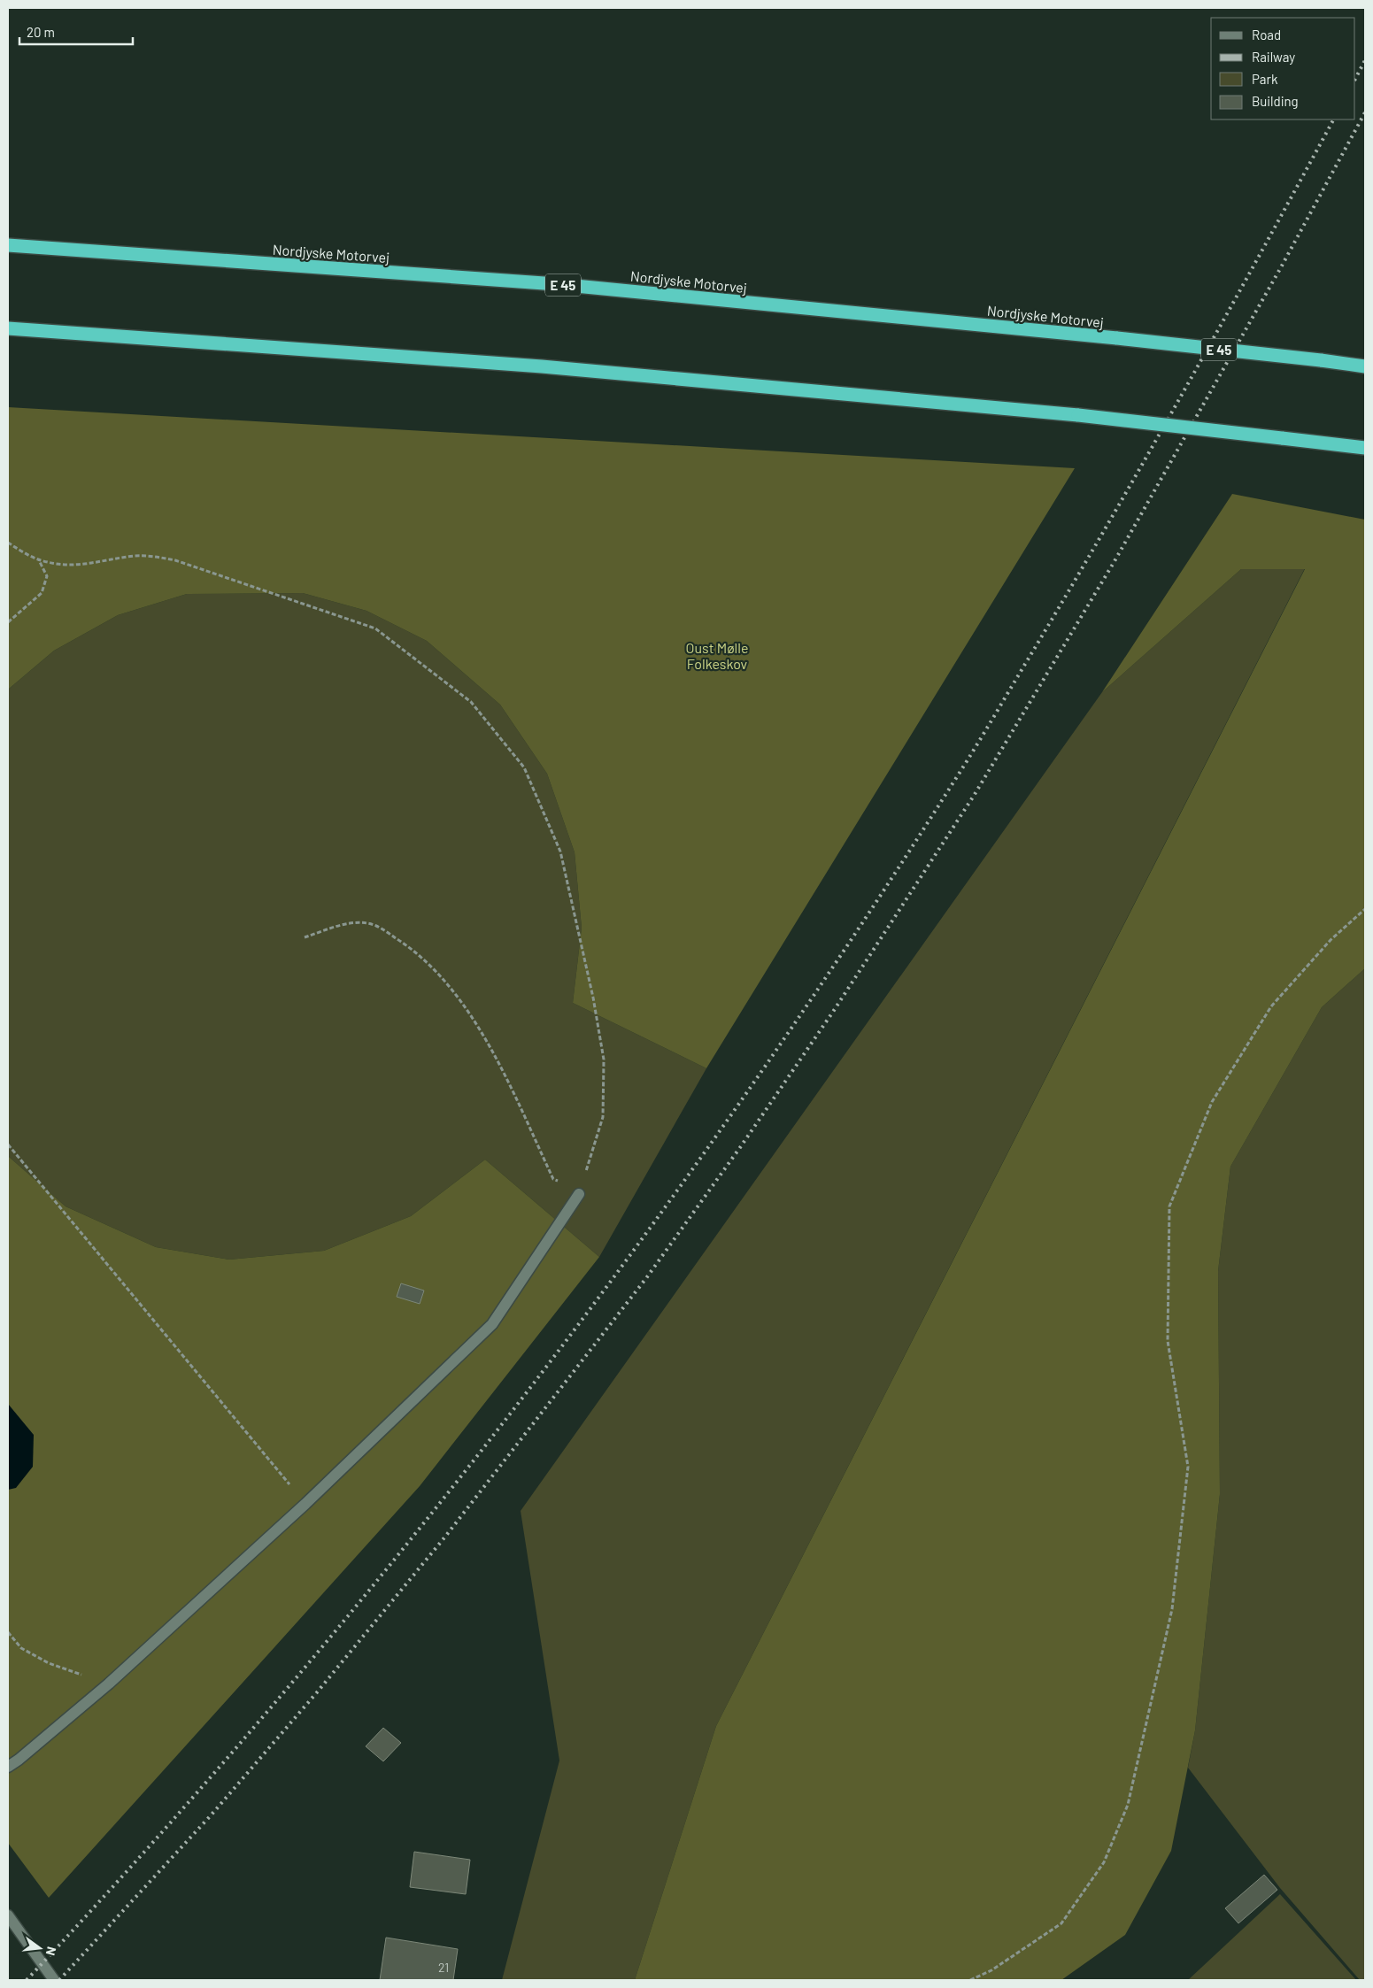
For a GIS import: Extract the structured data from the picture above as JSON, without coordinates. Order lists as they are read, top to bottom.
{
  "streets": {
    "highway": ["Nordjyske Motorvej", "E 45"]
  },
  "parks": ["Oust Mølle Folkeskov"],
  "house_numbers": ["21"],
  "legend": [
    "Road",
    "Railway",
    "Park",
    "Building"
  ],
  "scale_bar": "20 m",
  "north": "right"
}
